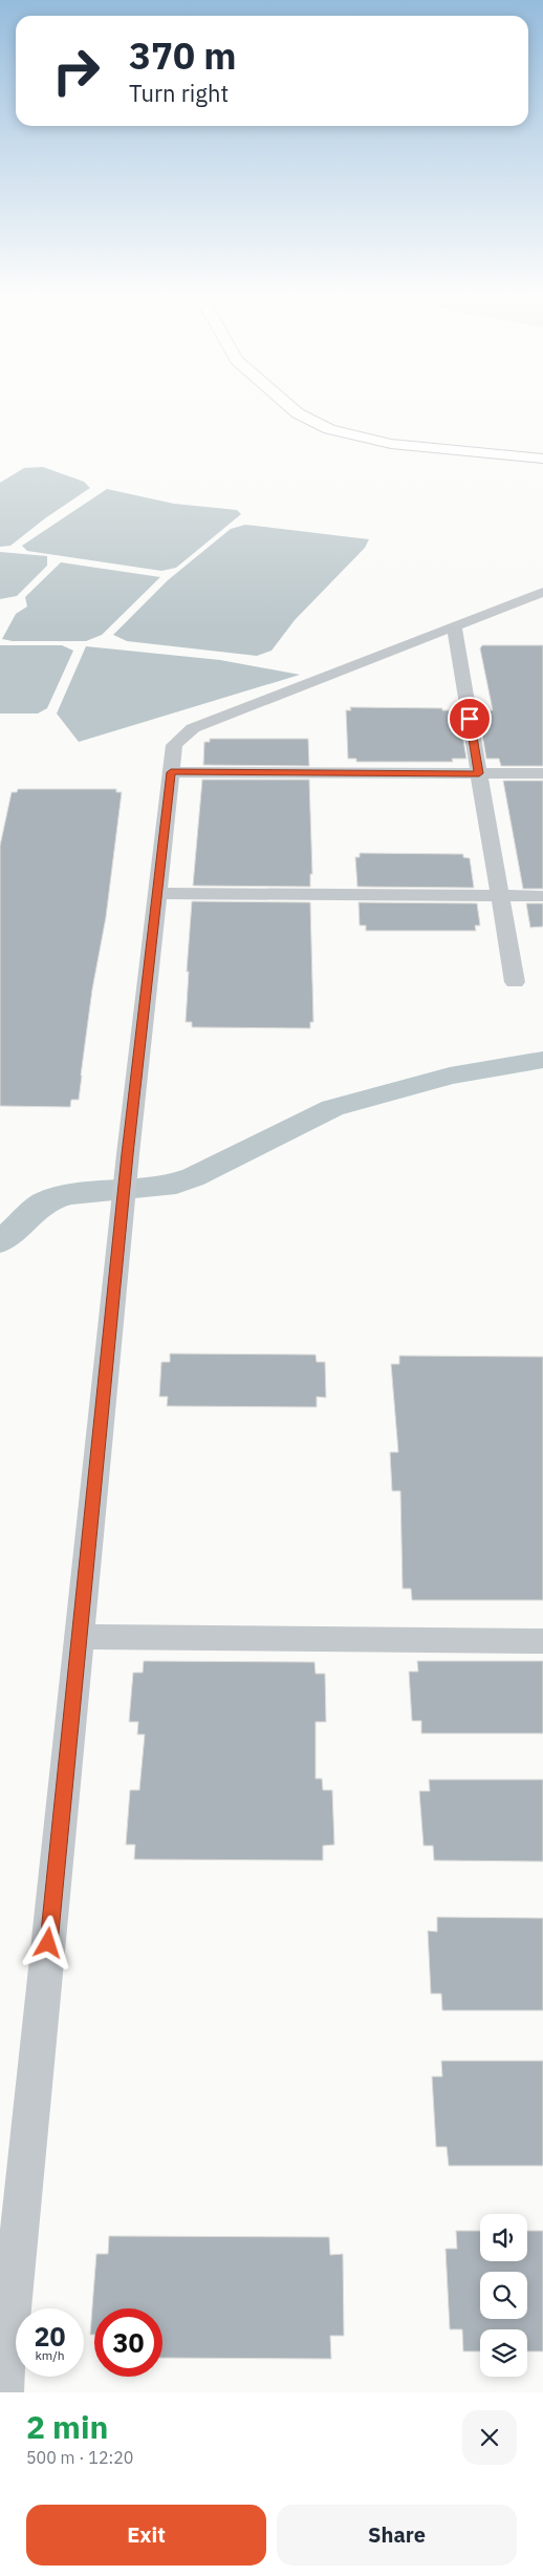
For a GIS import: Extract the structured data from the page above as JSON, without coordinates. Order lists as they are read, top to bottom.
{
  "page": {
    "turn": ["370 m", "Turn right"],
    "speed": "20 km/h",
    "limit": "30",
    "heading": ["2 min", "500 m · 12:20"],
    "buttons": ["Exit", "Share"]
  }
}
